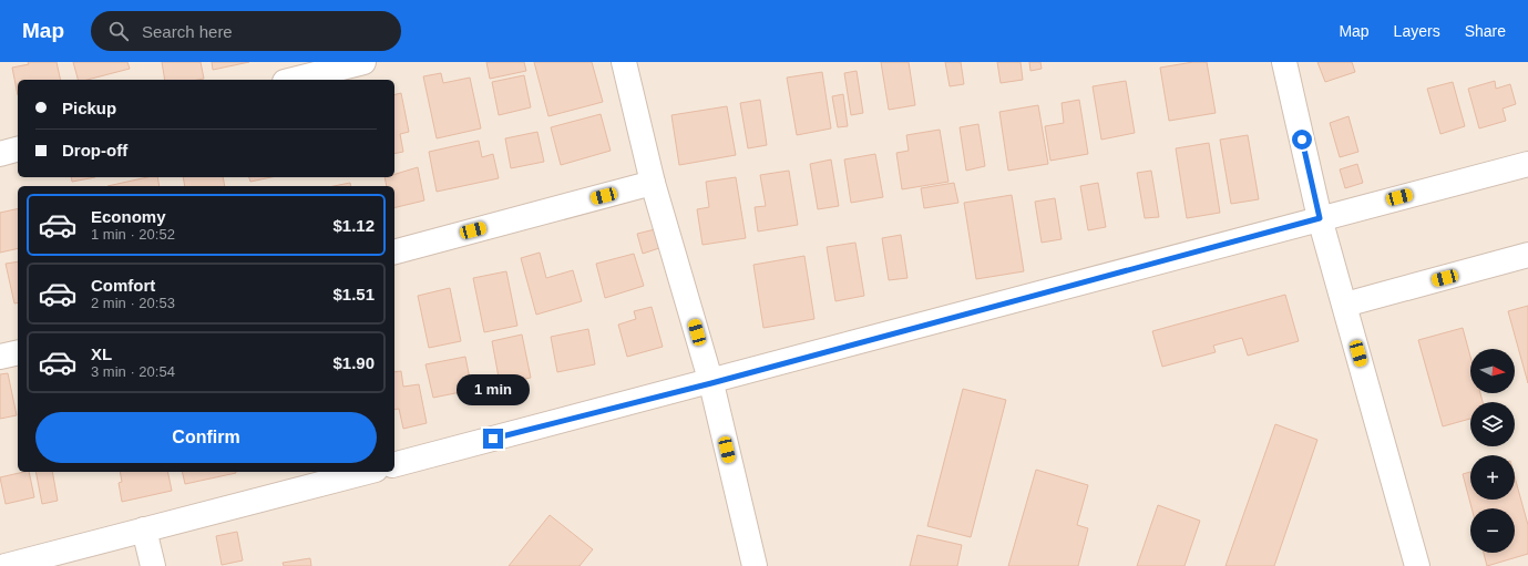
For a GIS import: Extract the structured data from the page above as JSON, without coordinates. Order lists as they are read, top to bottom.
{
  "north": "right",
  "page": {
    "header": "Map",
    "search": "Search here",
    "nav": ["Map", "Layers", "Share"],
    "banner": ["Pickup", "Drop-off"],
    "list": [
      {
        "name": "Economy",
        "note": "1 min · 20:52",
        "value": "$1.12"
      },
      {
        "name": "Comfort",
        "note": "2 min · 20:53",
        "value": "$1.51"
      },
      {
        "name": "XL",
        "note": "3 min · 20:54",
        "value": "$1.90"
      }
    ],
    "map_buttons": ["+", "−"],
    "bubble": "1 min",
    "buttons": "Confirm"
  }
}
